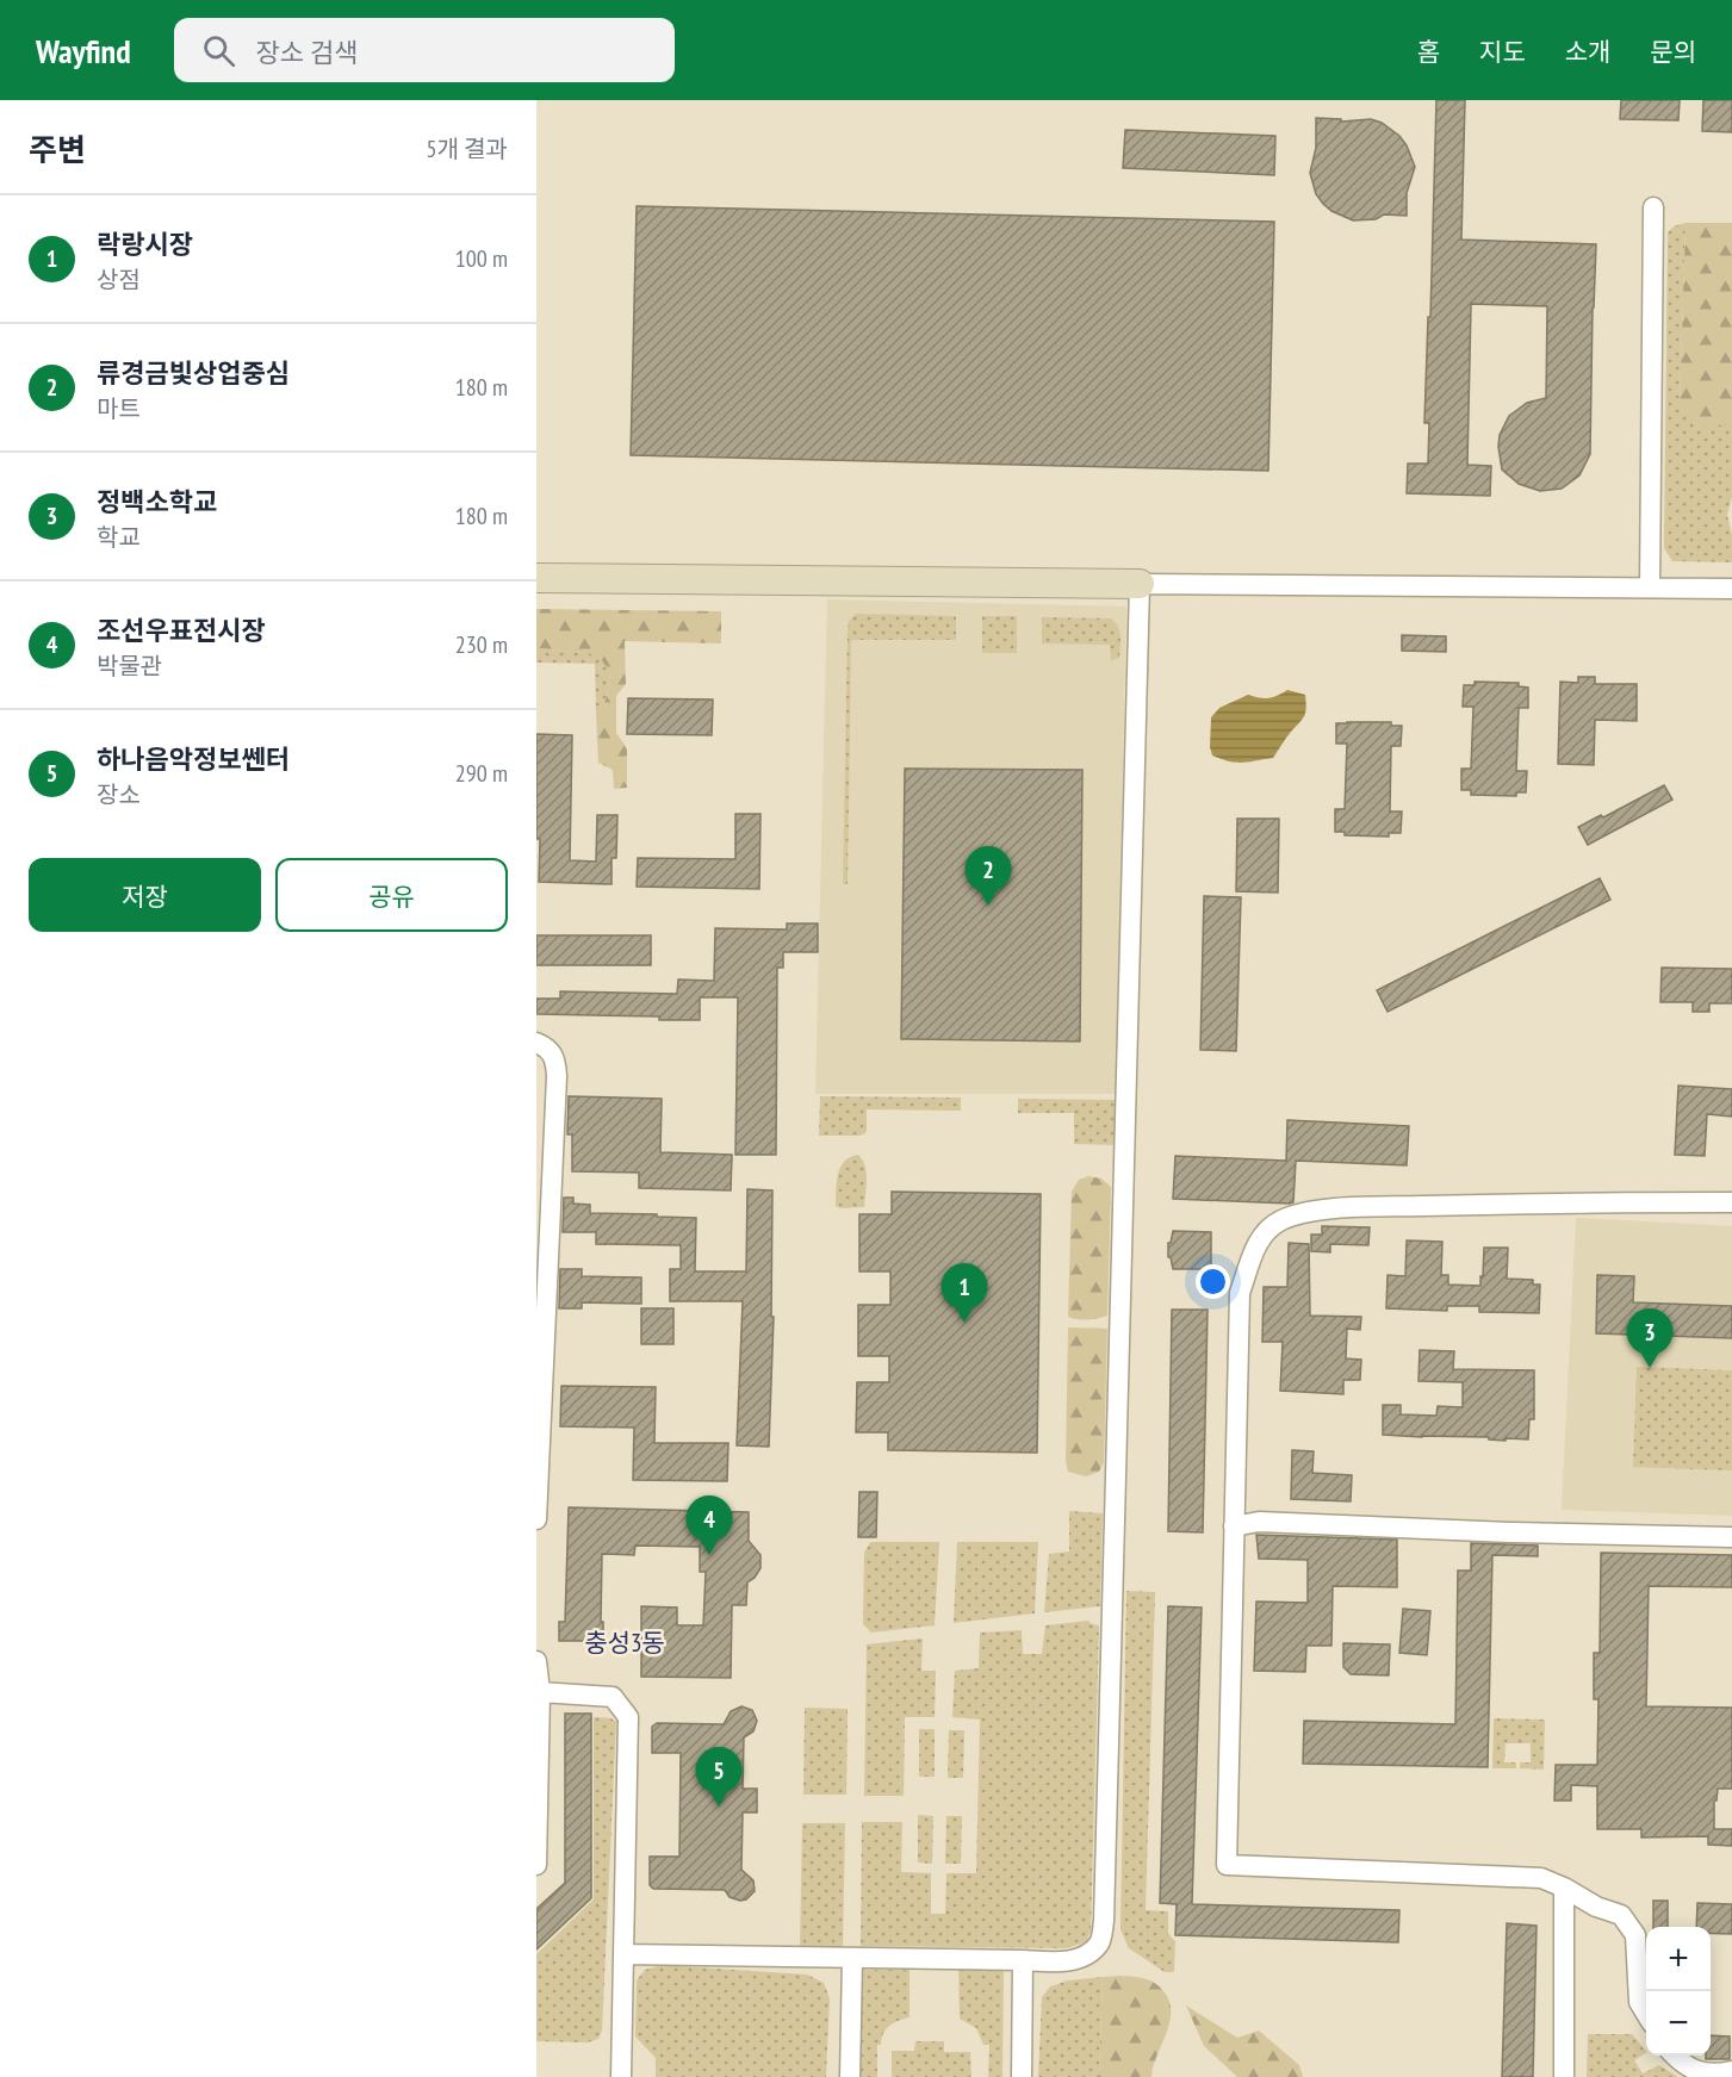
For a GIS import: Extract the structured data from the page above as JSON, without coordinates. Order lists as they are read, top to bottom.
{
  "districts": ["충성3동"],
  "page": {
    "header": "Wayfind",
    "search": "장소 검색",
    "nav": [
      "홈",
      "지도",
      "소개",
      "문의"
    ],
    "heading": ["주변", "5개 결과"],
    "list": [
      {
        "mark": "1",
        "name": "락랑시장",
        "note": "상점",
        "value": "100 m"
      },
      {
        "mark": "2",
        "name": "류경금빛상업중심",
        "note": "마트",
        "value": "180 m"
      },
      {
        "mark": "3",
        "name": "정백소학교",
        "note": "학교",
        "value": "180 m"
      },
      {
        "mark": "4",
        "name": "조선우표전시장",
        "note": "박물관",
        "value": "230 m"
      },
      {
        "mark": "5",
        "name": "하나음악정보쎈터",
        "note": "장소",
        "value": "290 m"
      }
    ],
    "buttons": ["저장", "공유"],
    "pins": [
      "2",
      "1",
      "3",
      "4",
      "5"
    ],
    "map_buttons": ["+", "−"]
  }
}
